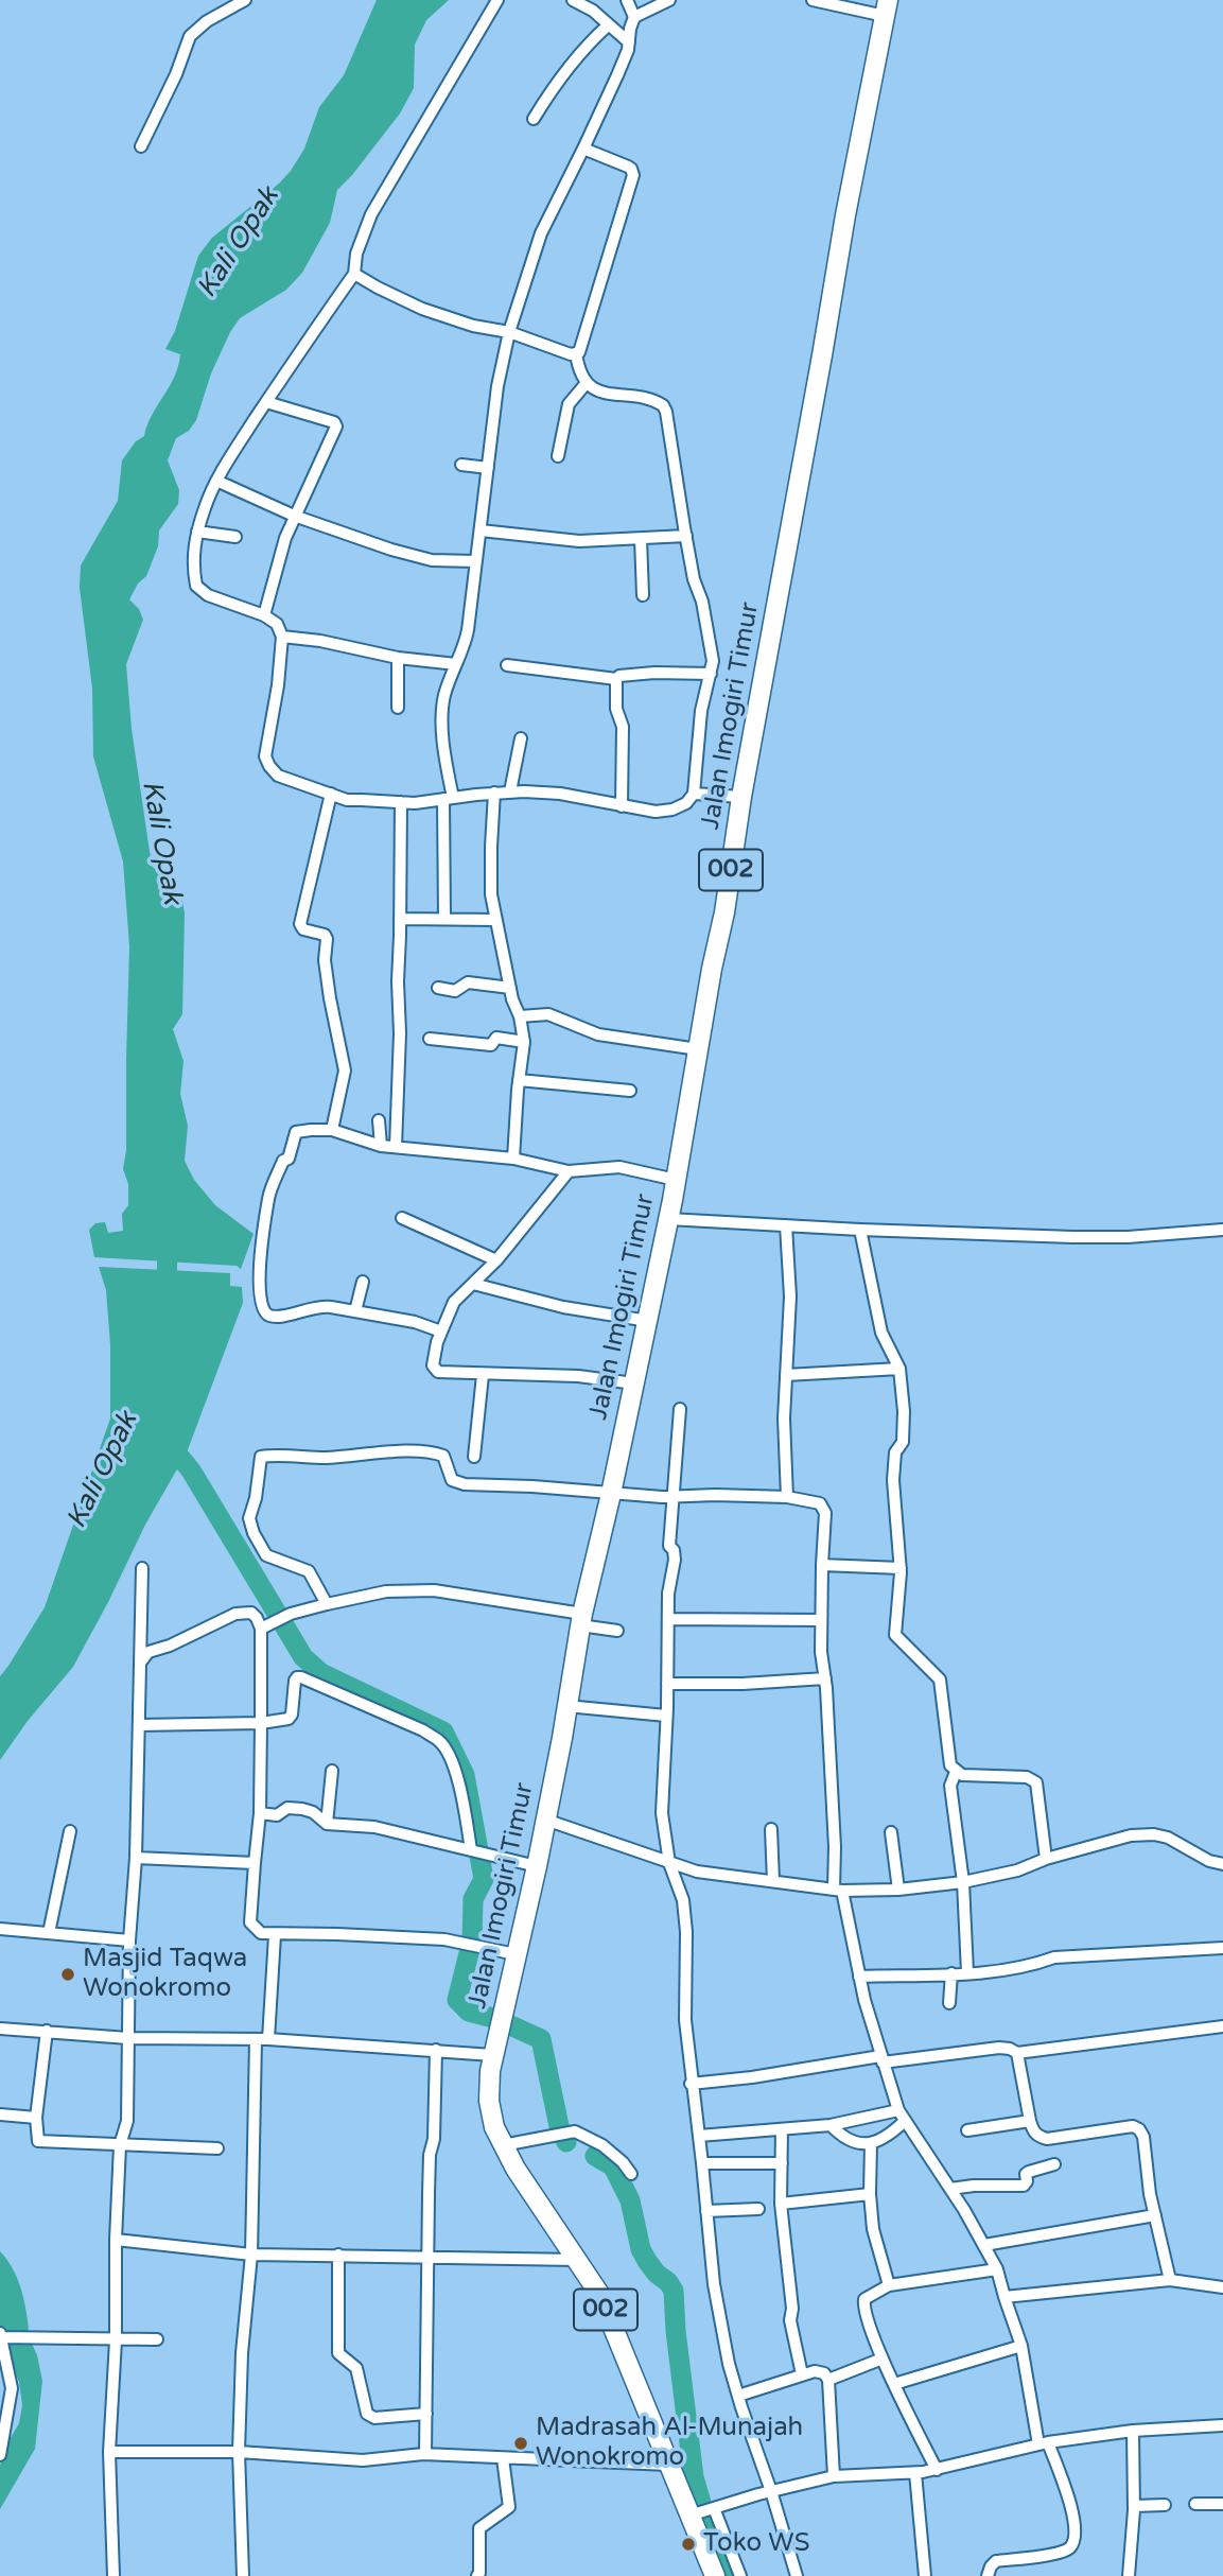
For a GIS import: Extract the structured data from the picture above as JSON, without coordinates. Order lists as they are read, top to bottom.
{
  "streets": {
    "main road": ["Jalan Imogiri Timur", "002"]
  },
  "water": ["Kali Opak"],
  "places": ["Masjid Taqwa Wonokromo", "Madrasah Al-Munajah Wonokromo", "Toko WS"]
}
